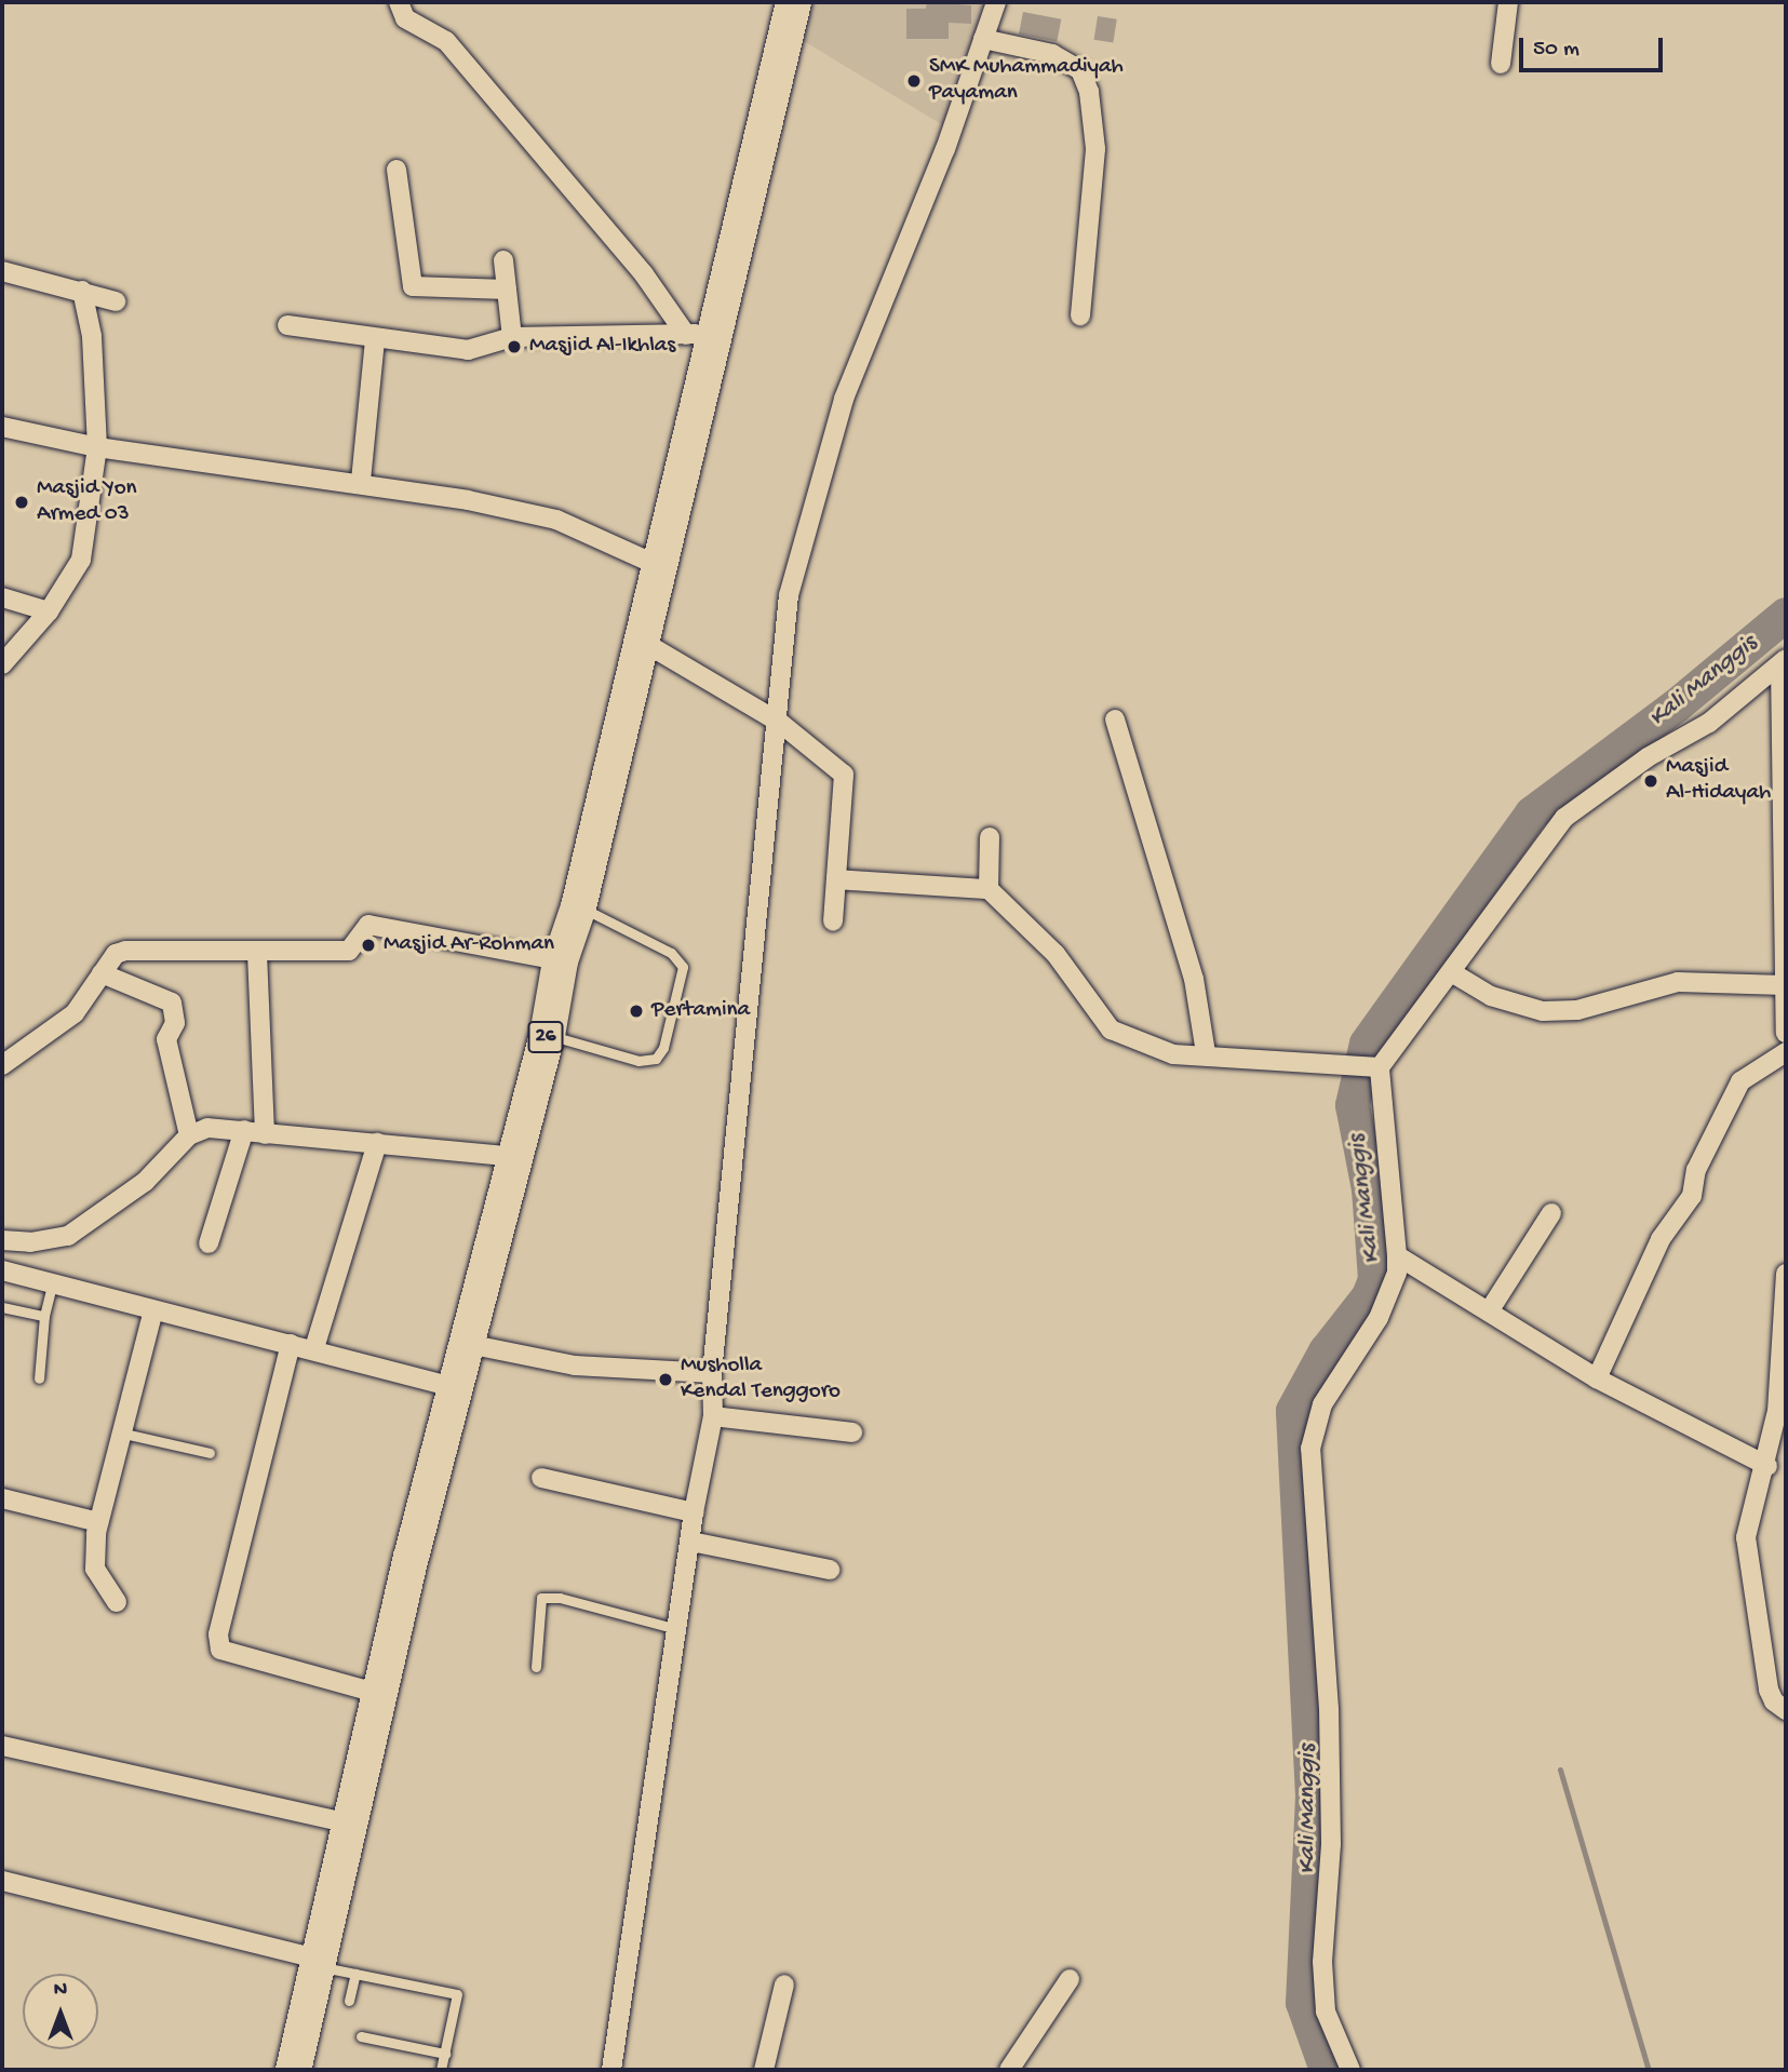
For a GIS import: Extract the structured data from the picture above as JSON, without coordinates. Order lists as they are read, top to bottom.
{
  "streets": {
    "highway": ["26"]
  },
  "water": ["Kali Manggis"],
  "places": [
    "SMK Muhammadiyah Payaman",
    "Masjid Al-Ikhlas",
    "Masjid Yon Armed 03",
    "Masjid Al-Hidayah",
    "Masjid Ar-Rohman",
    "Pertamina",
    "Musholla Kendal Tenggoro"
  ],
  "scale_bar": "50 m",
  "north": "top"
}
